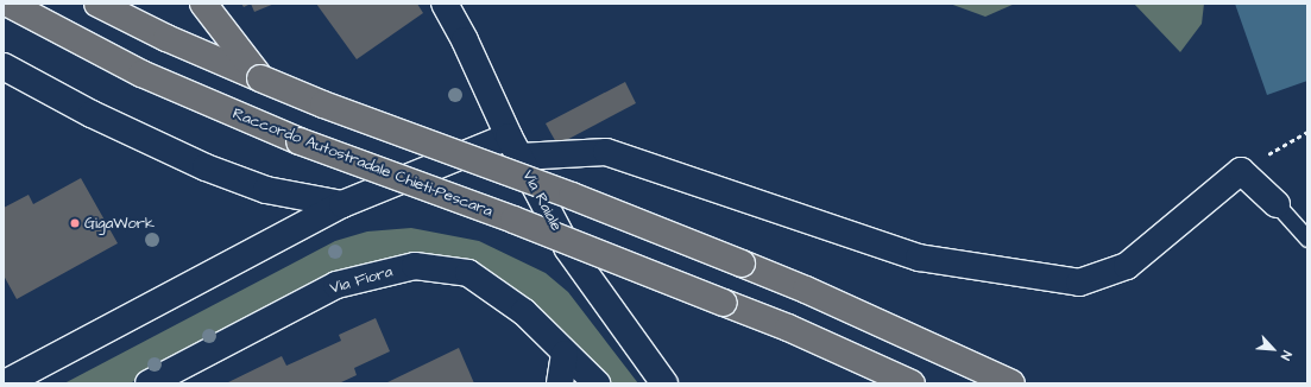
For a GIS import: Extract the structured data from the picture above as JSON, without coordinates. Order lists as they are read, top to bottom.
{
  "streets": {
    "highway": ["Raccordo Autostradale Chieti-Pescara"],
    "street": ["Via Raiale", "Via Fiora"]
  },
  "places": ["GigaWork"],
  "north": "bottom right"
}
